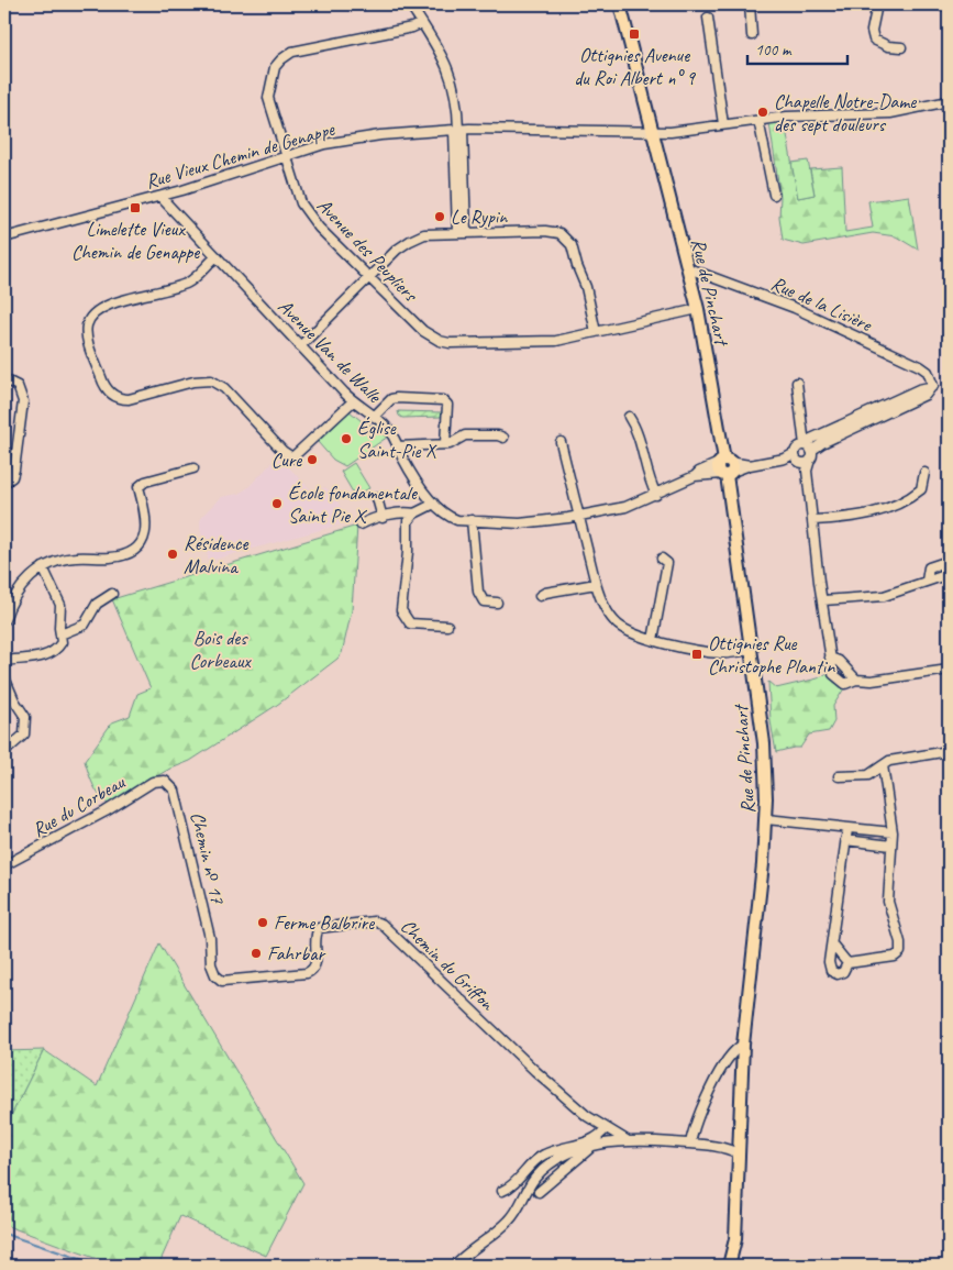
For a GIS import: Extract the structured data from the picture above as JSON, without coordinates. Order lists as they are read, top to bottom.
{
  "streets": {
    "main road": ["Rue de Pinchart"],
    "street": [
      "Rue Vieux Chemin de Genappe",
      "Avenue des Peupliers",
      "Rue de la Lisière",
      "Avenue Van de Walle",
      "Rue du Corbeau",
      "Chemin nᵒ 17",
      "Chemin du Griffon"
    ]
  },
  "crossings": [
    ["Rue Vieux Chemin de Genappe", "Avenue des Peupliers"],
    ["Rue Vieux Chemin de Genappe", "Rue de Pinchart"],
    ["Rue Vieux Chemin de Genappe", "Avenue Van de Walle"],
    ["Avenue des Peupliers", "Rue de Pinchart"],
    ["Rue de Pinchart", "Rue de la Lisière"],
    ["Rue de Pinchart", "Avenue Van de Walle"],
    ["Rue du Corbeau", "Chemin nᵒ 17"],
    ["Chemin nᵒ 17", "Chemin du Griffon"]
  ],
  "parks": ["Bois des Corbeaux"],
  "places": {
    "transit": ["Ottignies Avenue du Roi Albert n° 9", "Limelette Vieux Chemin de Genappe", "Ottignies Rue Christophe Plantin"],
    "other": [
      "Chapelle Notre-Dame des sept douleurs",
      "Le Rypin",
      "Église Saint-Pie X",
      "Cure",
      "École fondamentale Saint Pie X",
      "Résidence Malvina",
      "Ferme Balbrire",
      "Fahrbar"
    ]
  },
  "scale_bar": "100 m"
}
